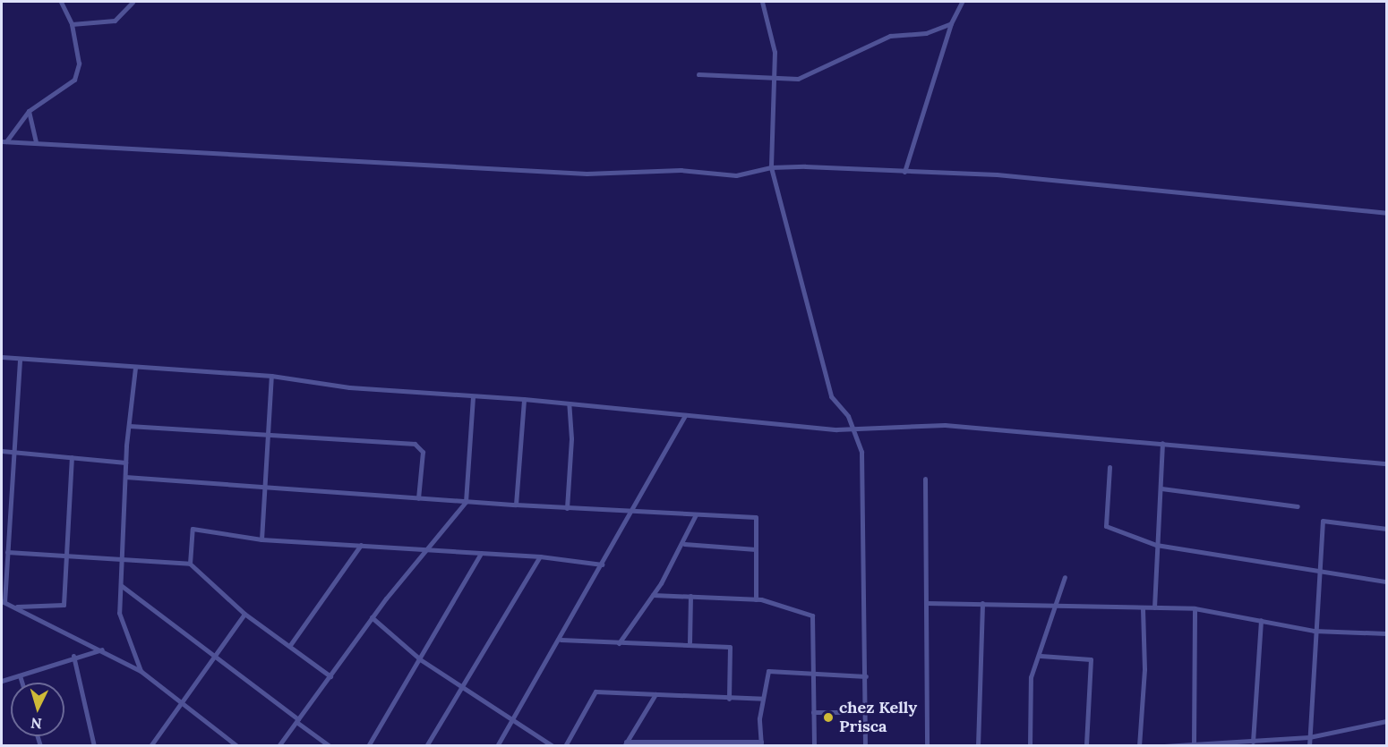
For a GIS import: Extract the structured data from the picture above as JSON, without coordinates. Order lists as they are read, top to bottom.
{
  "places": ["chez Kelly Prisca"],
  "north": "bottom"
}
